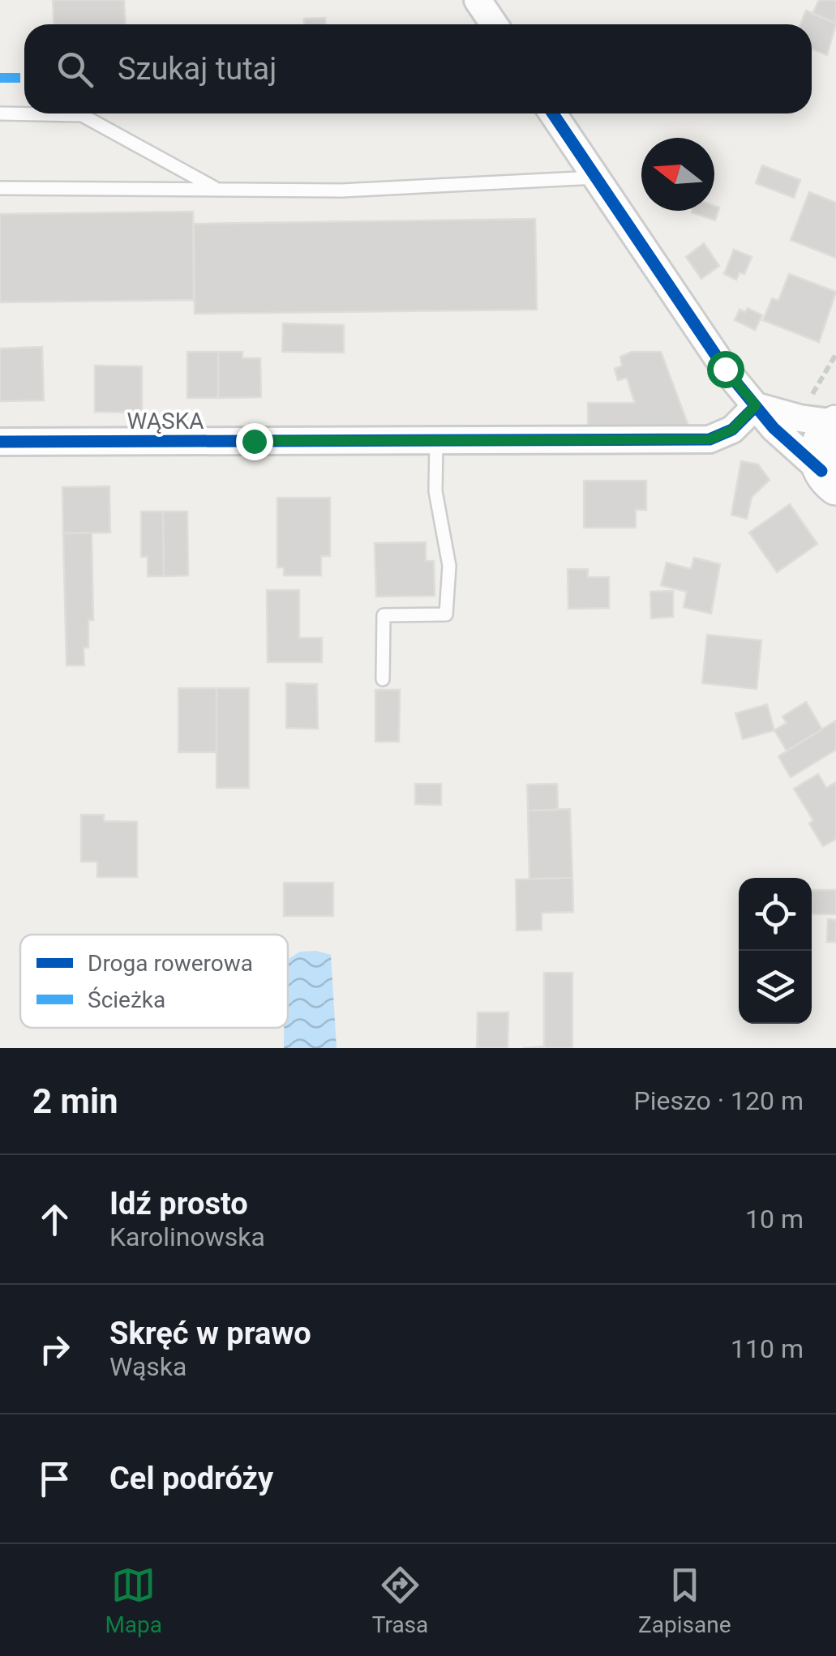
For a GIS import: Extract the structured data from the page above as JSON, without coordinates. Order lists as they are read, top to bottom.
{
  "streets": {
    "street": ["WĄSKA"]
  },
  "legend": ["Droga rowerowa", "Ścieżka"],
  "north": "left",
  "page": {
    "search": "Szukaj tutaj",
    "heading": ["2 min", "Pieszo · 120 m"],
    "list": [
      ["Idź prosto", "Karolinowska", "10 m"],
      ["Skręć w prawo", "Wąska", "110 m"],
      "Cel podróży"
    ],
    "nav": ["Mapa", "Trasa", "Zapisane"]
  }
}
